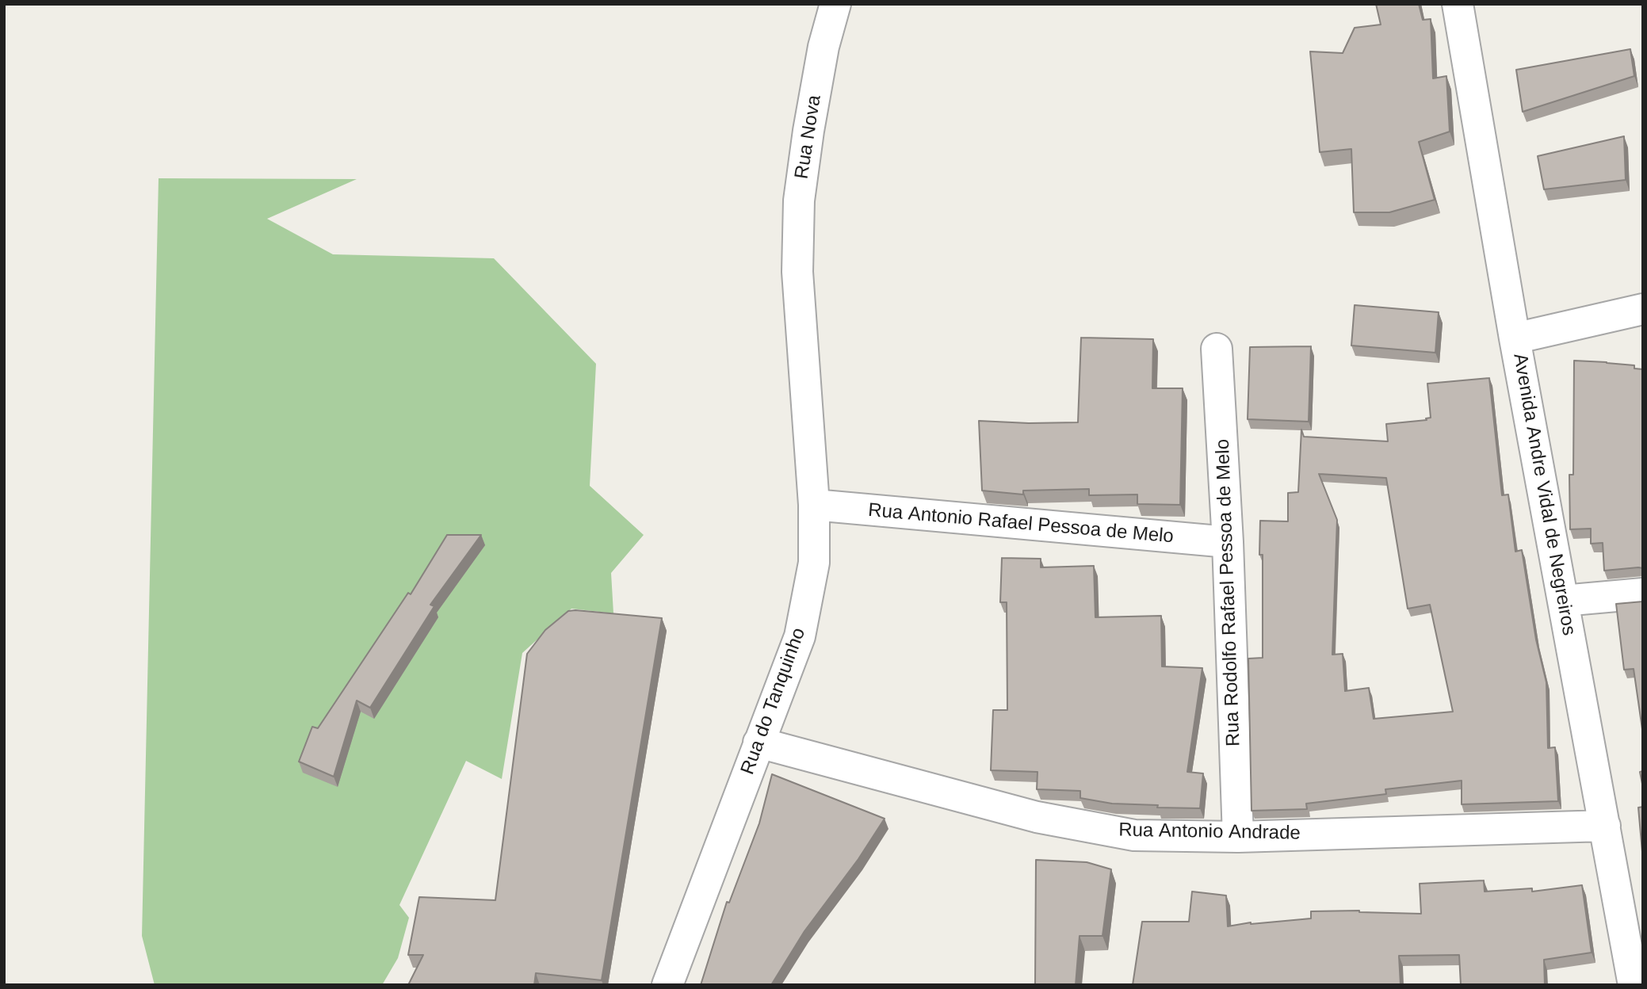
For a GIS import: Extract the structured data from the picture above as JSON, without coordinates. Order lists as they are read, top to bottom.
{
  "streets": {
    "street": [
      "Rua Nova",
      "Avenida Andre Vidal de Negreiros",
      "Rua Antonio Rafael Pessoa de Melo",
      "Rua Rodolfo Rafael Pessoa de Melo",
      "Rua do Tanquinho",
      "Rua Antonio Andrade"
    ]
  },
  "crossings": [
    ["Rua Nova", "Rua do Tanquinho"],
    ["Avenida Andre Vidal de Negreiros", "Rua Antonio Andrade"],
    ["Rua Antonio Rafael Pessoa de Melo", "Rua Rodolfo Rafael Pessoa de Melo"],
    ["Rua Antonio Rafael Pessoa de Melo", "Rua do Tanquinho"],
    ["Rua Rodolfo Rafael Pessoa de Melo", "Rua Antonio Andrade"],
    ["Rua do Tanquinho", "Rua Antonio Andrade"]
  ]
}
